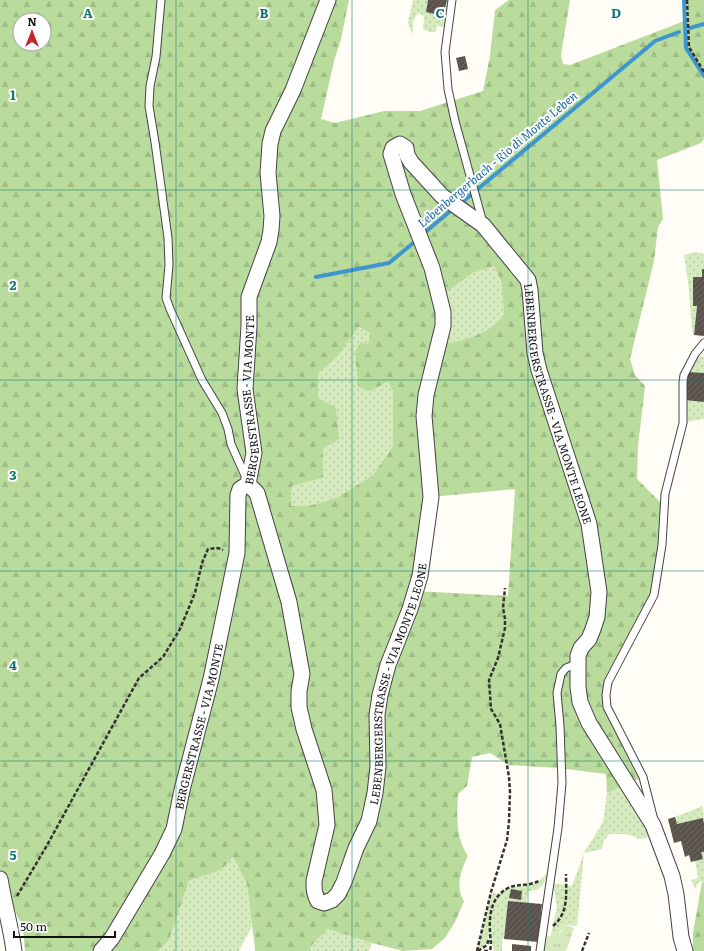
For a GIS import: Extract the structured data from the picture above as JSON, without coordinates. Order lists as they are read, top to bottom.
{
  "streets": {
    "street": ["BERGERSTRASSE - VIA MONTE", "LEBENBERGERSTRASSE - VIA MONTE LEONE"]
  },
  "crossings": [
    ["BERGERSTRASSE - VIA MONTE", "LEBENBERGERSTRASSE - VIA MONTE LEONE"]
  ],
  "water": ["Lebenbergerbach - Rio di Monte Leben"],
  "scale_bar": "50 m",
  "north": "top",
  "grid": {
    "columns": [
      "A",
      "B",
      "C",
      "D"
    ],
    "rows": [
      "1",
      "2",
      "3",
      "4",
      "5"
    ]
  }
}
